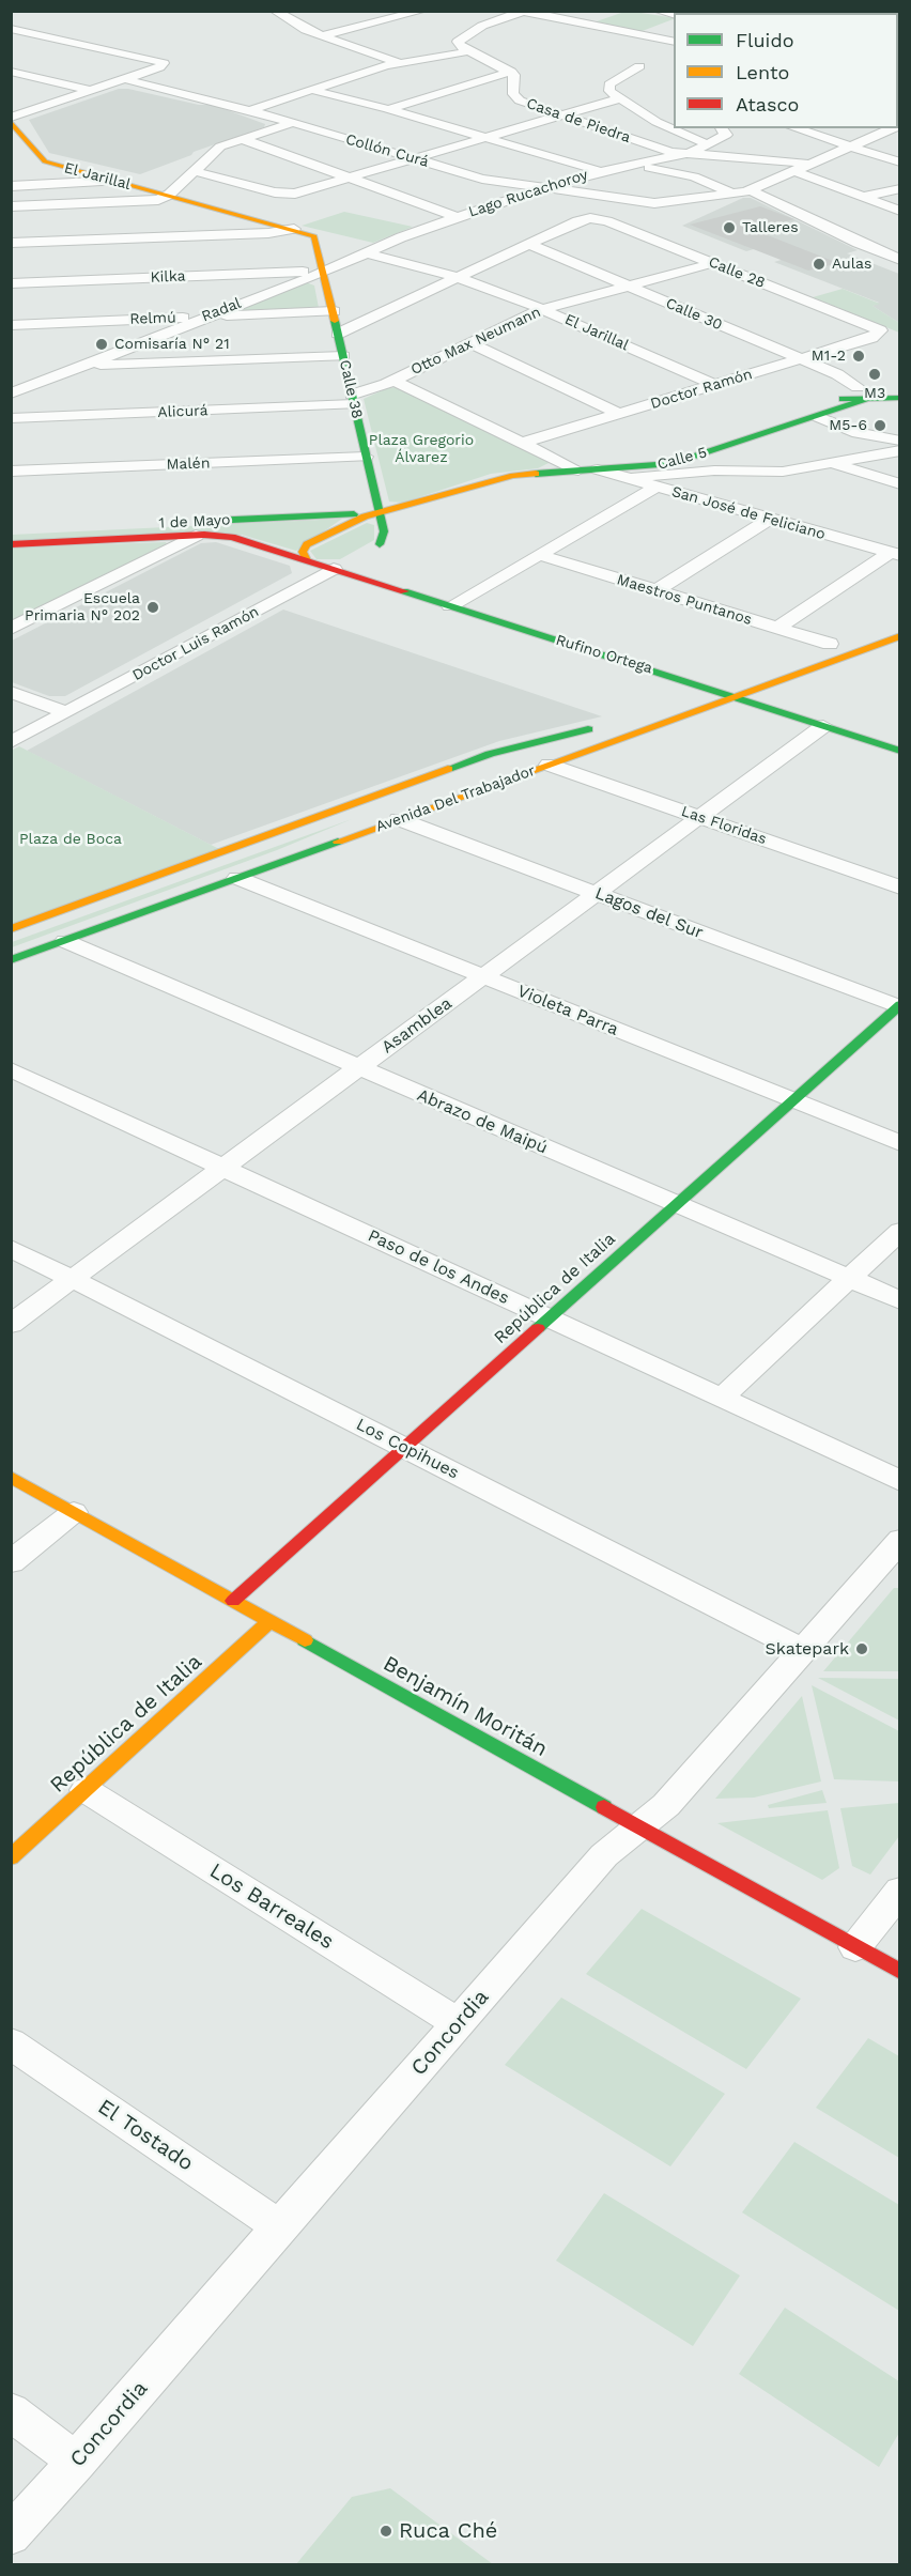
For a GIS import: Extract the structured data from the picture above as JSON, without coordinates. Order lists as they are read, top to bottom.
{
  "streets": {
    "street": [
      "Casa de Piedra",
      "Collón Curá",
      "El Jarillal",
      "Lago Rucachoroy",
      "Calle 28",
      "Kilka",
      "Radal",
      "Calle 30",
      "Relmú",
      "Otto Max Neumann",
      "Calle 38",
      "Doctor Ramón",
      "Alicurá",
      "Calle 5",
      "Malén",
      "San José de Feliciano",
      "1 de Mayo",
      "Maestros Puntanos",
      "Doctor Luis Ramón",
      "Rufino Ortega",
      "Avenida Del Trabajador",
      "Las Floridas",
      "Lagos del Sur",
      "Violeta Parra",
      "Asamblea",
      "Abrazo de Maipú",
      "Paso de los Andes",
      "República de Italia",
      "Los Copihues",
      "Benjamín Moritán",
      "Los Barreales",
      "Concordia",
      "El Tostado"
    ]
  },
  "crossings": [
    ["Casa de Piedra", "Lago Rucachoroy"],
    ["Collón Curá", "Lago Rucachoroy"],
    ["El Jarillal", "Lago Rucachoroy"],
    ["El Jarillal", "Kilka"],
    ["El Jarillal", "Radal"],
    ["El Jarillal", "Otto Max Neumann"],
    ["El Jarillal", "Calle 38"],
    ["El Jarillal", "Doctor Ramón"],
    ["Lago Rucachoroy", "Kilka"],
    ["Lago Rucachoroy", "Radal"],
    ["Lago Rucachoroy", "Calle 38"],
    ["Calle 28", "Calle 30"],
    ["Calle 28", "Otto Max Neumann"],
    ["Calle 28", "Doctor Ramón"],
    ["Kilka", "Radal"],
    ["Kilka", "Calle 38"],
    ["Radal", "Relmú"],
    ["Radal", "Calle 38"],
    ["Calle 30", "Otto Max Neumann"],
    ["Calle 30", "Doctor Ramón"],
    ["Calle 30", "Calle 5"],
    ["Relmú", "Calle 38"],
    ["Otto Max Neumann", "Calle 38"],
    ["Otto Max Neumann", "Alicurá"],
    ["Calle 38", "Alicurá"],
    ["Calle 38", "Calle 5"],
    ["Calle 38", "Malén"],
    ["Calle 38", "1 de Mayo"],
    ["Calle 5", "San José de Feliciano"],
    ["Calle 5", "1 de Mayo"],
    ["Calle 5", "Rufino Ortega"],
    ["1 de Mayo", "Rufino Ortega"],
    ["Doctor Luis Ramón", "Rufino Ortega"],
    ["Rufino Ortega", "Avenida Del Trabajador"],
    ["Rufino Ortega", "Asamblea"],
    ["Avenida Del Trabajador", "Las Floridas"],
    ["Avenida Del Trabajador", "Lagos del Sur"],
    ["Avenida Del Trabajador", "Violeta Parra"],
    ["Avenida Del Trabajador", "Abrazo de Maipú"],
    ["Las Floridas", "Asamblea"],
    ["Lagos del Sur", "Asamblea"],
    ["Lagos del Sur", "República de Italia"],
    ["Violeta Parra", "Asamblea"],
    ["Violeta Parra", "República de Italia"],
    ["Asamblea", "Abrazo de Maipú"],
    ["Asamblea", "Paso de los Andes"],
    ["Asamblea", "Los Copihues"],
    ["Abrazo de Maipú", "República de Italia"],
    ["Paso de los Andes", "República de Italia"],
    ["República de Italia", "Los Copihues"],
    ["República de Italia", "Benjamín Moritán"],
    ["República de Italia", "Los Barreales"],
    ["Los Copihues", "Concordia"],
    ["Benjamín Moritán", "Concordia"],
    ["Los Barreales", "Concordia"],
    ["Concordia", "El Tostado"]
  ],
  "parks": ["Plaza Gregorio Álvarez", "Plaza de Boca"],
  "places": [
    "Talleres",
    "Aulas",
    "Comisaría N° 21",
    "M1-2",
    "M3",
    "M5-6",
    "Escuela Primaria N° 202",
    "Skatepark",
    "Ruca Ché"
  ],
  "legend": ["Fluido", "Lento", "Atasco"]
}
